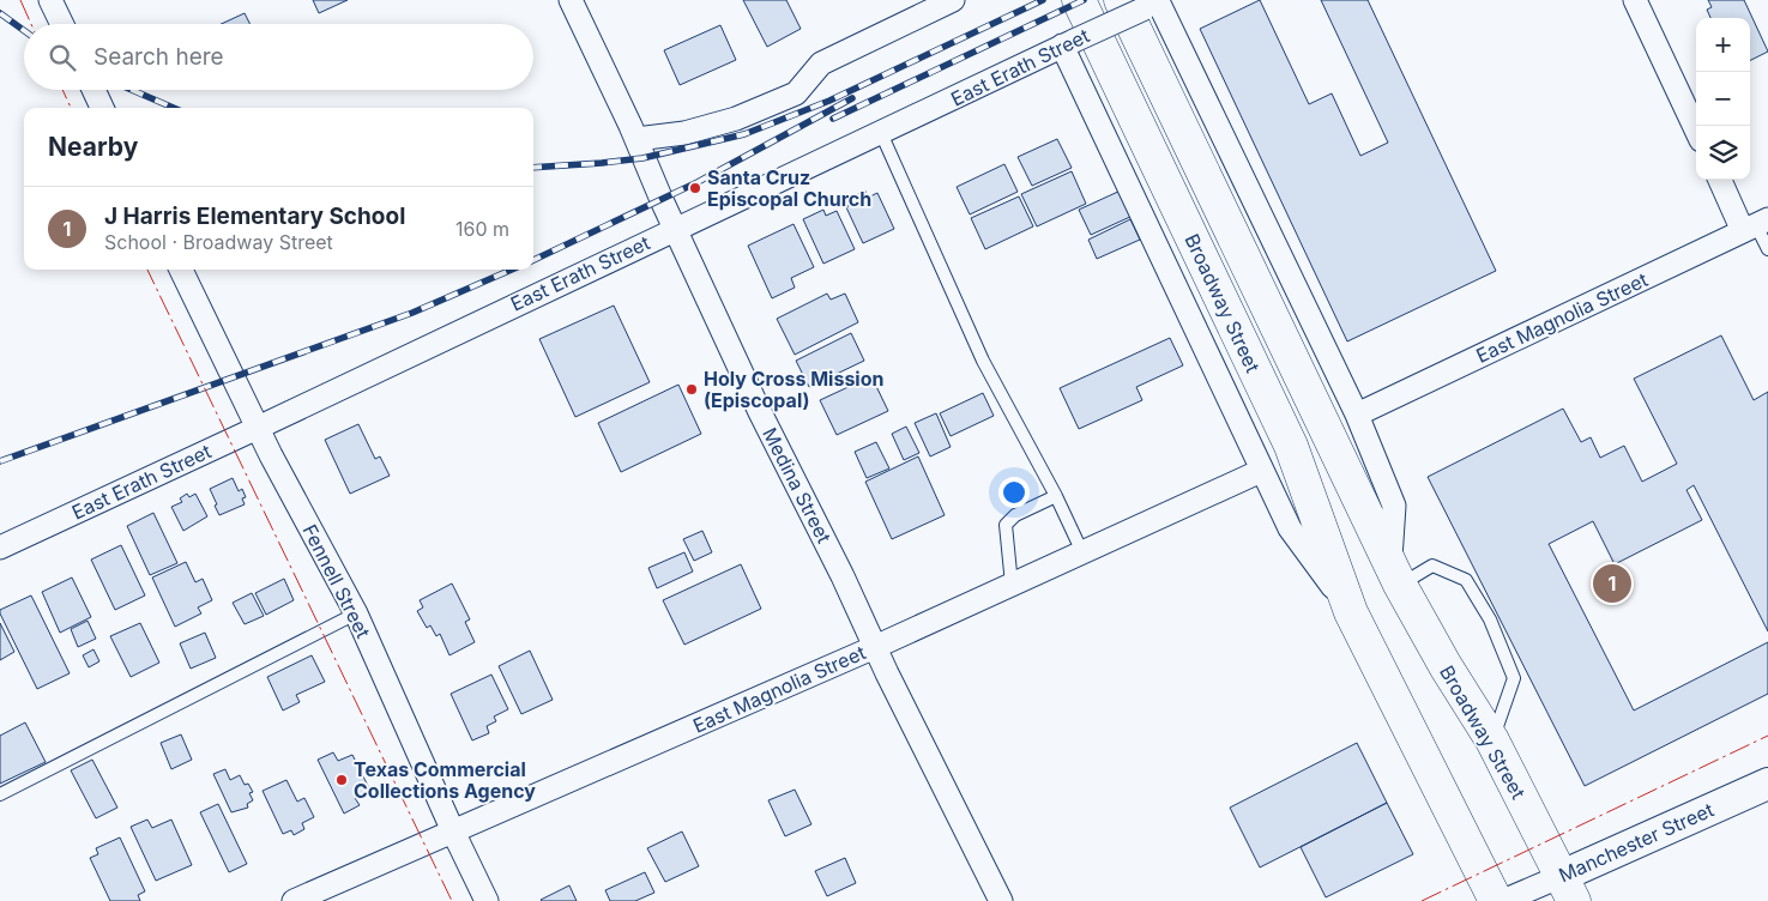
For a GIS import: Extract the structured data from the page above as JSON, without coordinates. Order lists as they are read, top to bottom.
{
  "streets": {
    "main road": ["Broadway Street"],
    "street": [
      "East Erath Street",
      "East Magnolia Street",
      "Medina Street",
      "Fennell Street",
      "Manchester Street"
    ]
  },
  "crossings": [
    ["East Erath Street", "Broadway Street"],
    ["East Erath Street", "Medina Street"],
    ["East Erath Street", "Fennell Street"],
    ["Broadway Street", "East Magnolia Street"],
    ["Broadway Street", "Manchester Street"],
    ["East Magnolia Street", "Medina Street"],
    ["East Magnolia Street", "Fennell Street"]
  ],
  "places": ["Santa Cruz Episcopal Church", "Holy Cross Mission (Episcopal)", "Texas Commercial Collections Agency"],
  "page": {
    "map_buttons": ["+", "−"],
    "search": "Search here",
    "heading": "Nearby",
    "list": [
      {
        "mark": "1",
        "name": "J Harris Elementary School",
        "note": "School · Broadway Street",
        "value": "160 m"
      }
    ],
    "pins": "1"
  }
}
